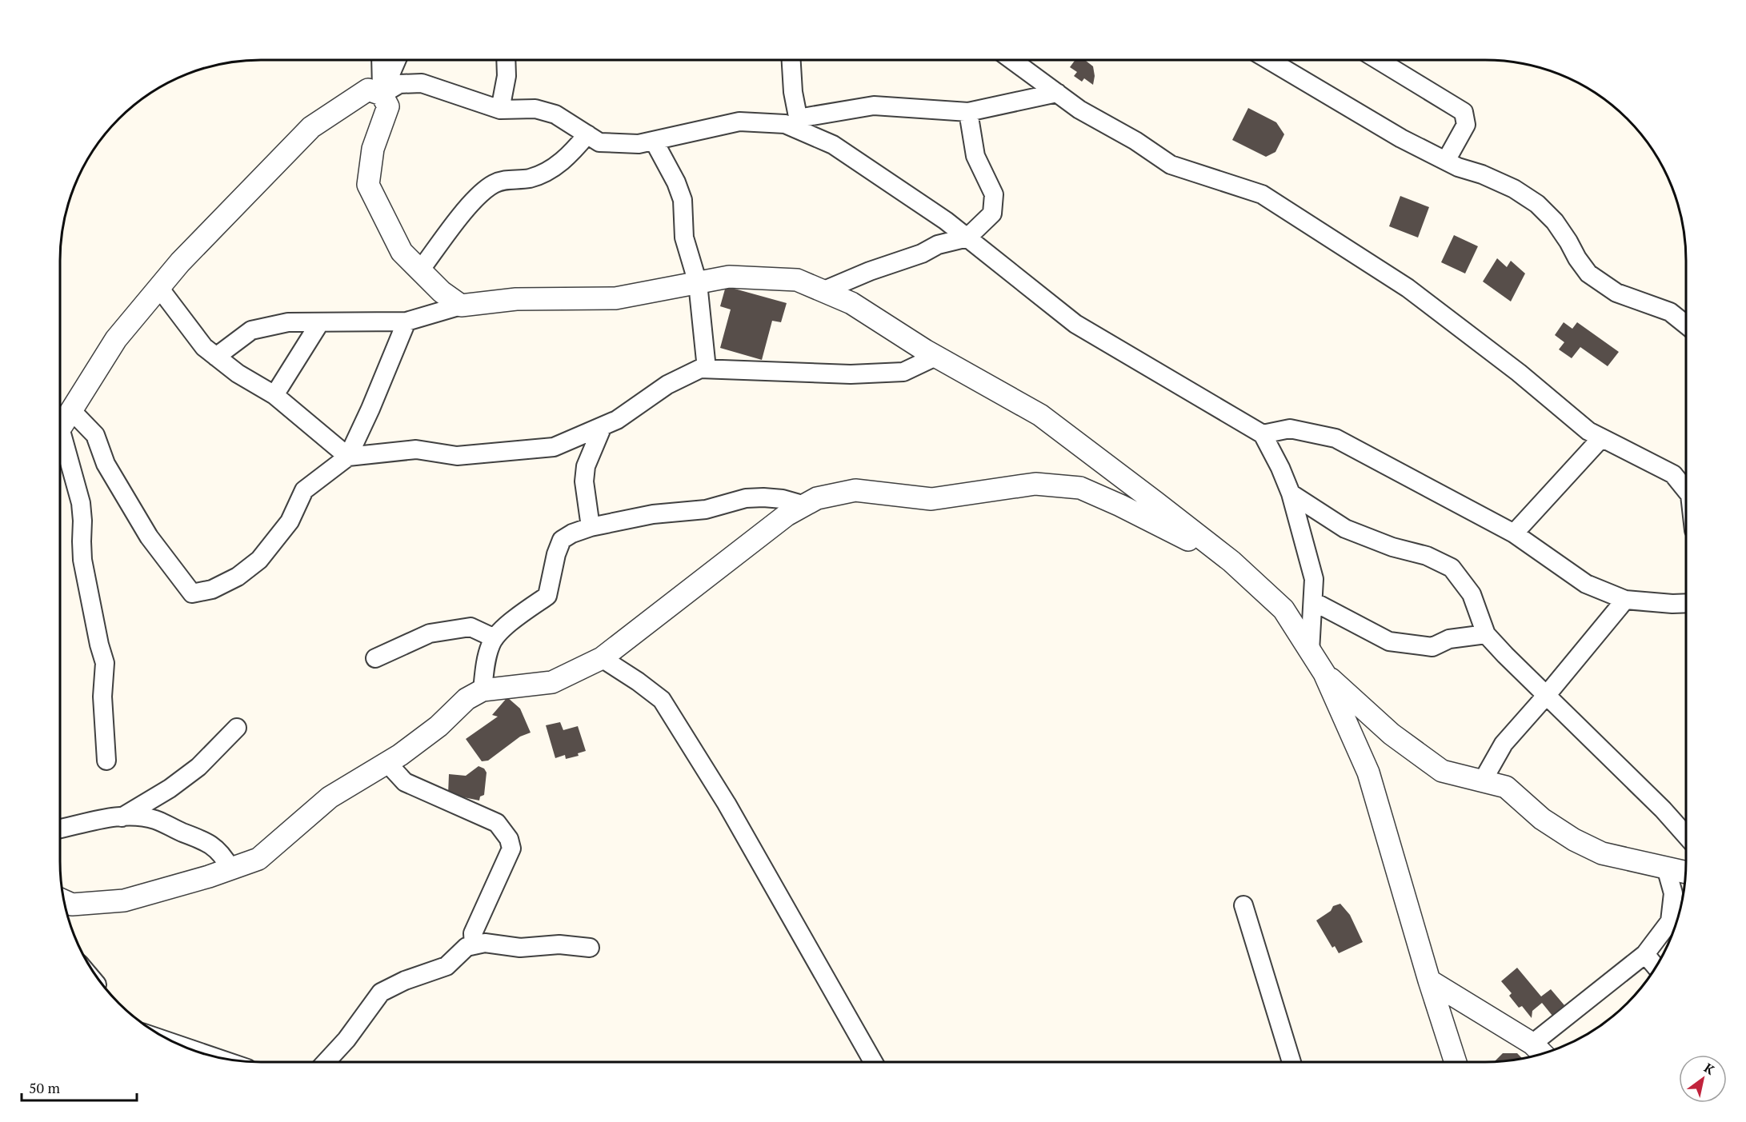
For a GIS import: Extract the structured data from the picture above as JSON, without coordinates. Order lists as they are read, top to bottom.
{
  "scale_bar": "50 m",
  "north": "top right"
}
